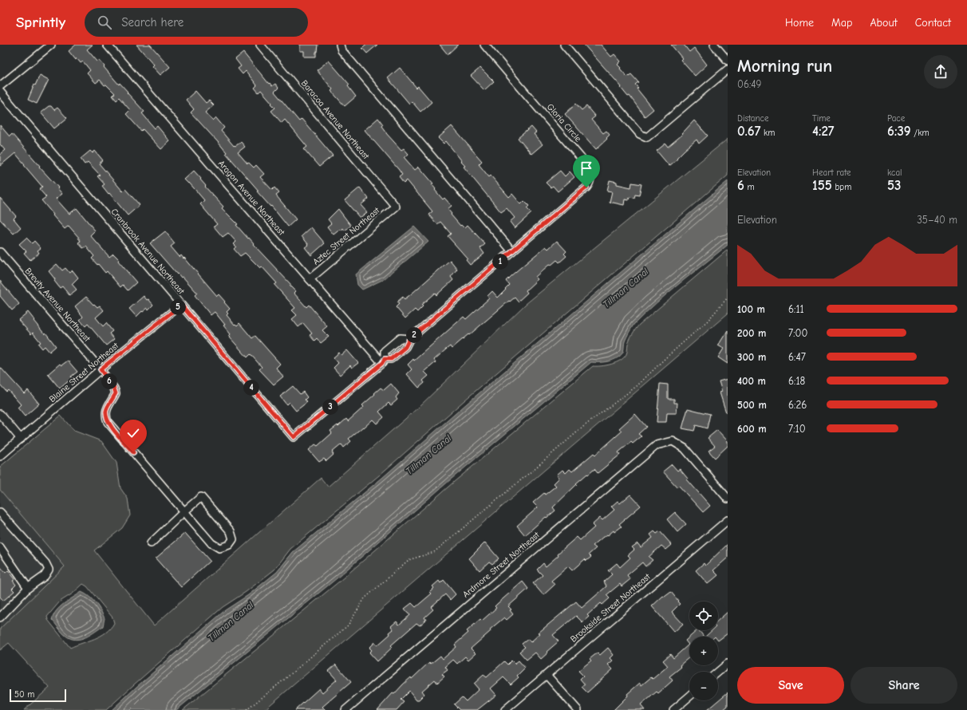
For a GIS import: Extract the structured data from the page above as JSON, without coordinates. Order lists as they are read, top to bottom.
{
  "streets": {
    "street": [
      "Baracoa Avenue Northeast",
      "Gloria Circle",
      "Aragon Avenue Northeast",
      "Aztec Street Northeast",
      "Cranbrook Avenue Northeast",
      "Brevity Avenue Northeast",
      "Blaine Street Northeast",
      "Ardmore Street Northeast",
      "Brookside Street Northeast"
    ]
  },
  "crossings": [
    ["Baracoa Avenue Northeast", "Aztec Street Northeast"],
    ["Gloria Circle", "Aragon Avenue Northeast"],
    ["Gloria Circle", "Cranbrook Avenue Northeast"],
    ["Aragon Avenue Northeast", "Aztec Street Northeast"],
    ["Aragon Avenue Northeast", "Cranbrook Avenue Northeast"],
    ["Cranbrook Avenue Northeast", "Blaine Street Northeast"],
    ["Brevity Avenue Northeast", "Blaine Street Northeast"]
  ],
  "water": ["Tillman Canal"],
  "scale_bar": "50 m",
  "page": {
    "header": "Sprintly",
    "search": "Search here",
    "nav": [
      "Home",
      "Map",
      "About",
      "Contact"
    ],
    "heading": ["Morning run", "06:49"],
    "stats": [
      ["Distance", "0.67 km"],
      ["Time", "4:27"],
      ["Pace", "6:39 /km"],
      ["Elevation", "6 m"],
      ["Heart rate", "155 bpm"],
      ["kcal", "53"]
    ],
    "chart": ["Elevation", "35–40 m"],
    "pins": [
      "1",
      "5",
      "2",
      "6",
      "4",
      "3"
    ],
    "list": [
      {
        "name": "100 m",
        "note": "6:11"
      },
      {
        "name": "200 m",
        "note": "7:00"
      },
      {
        "name": "300 m",
        "note": "6:47"
      },
      {
        "name": "400 m",
        "note": "6:18"
      },
      {
        "name": "500 m",
        "note": "6:26"
      },
      {
        "name": "600 m",
        "note": "7:10"
      }
    ],
    "map_buttons": ["+", "−"],
    "buttons": ["Save", "Share"],
    "scale": "50 m"
  }
}
